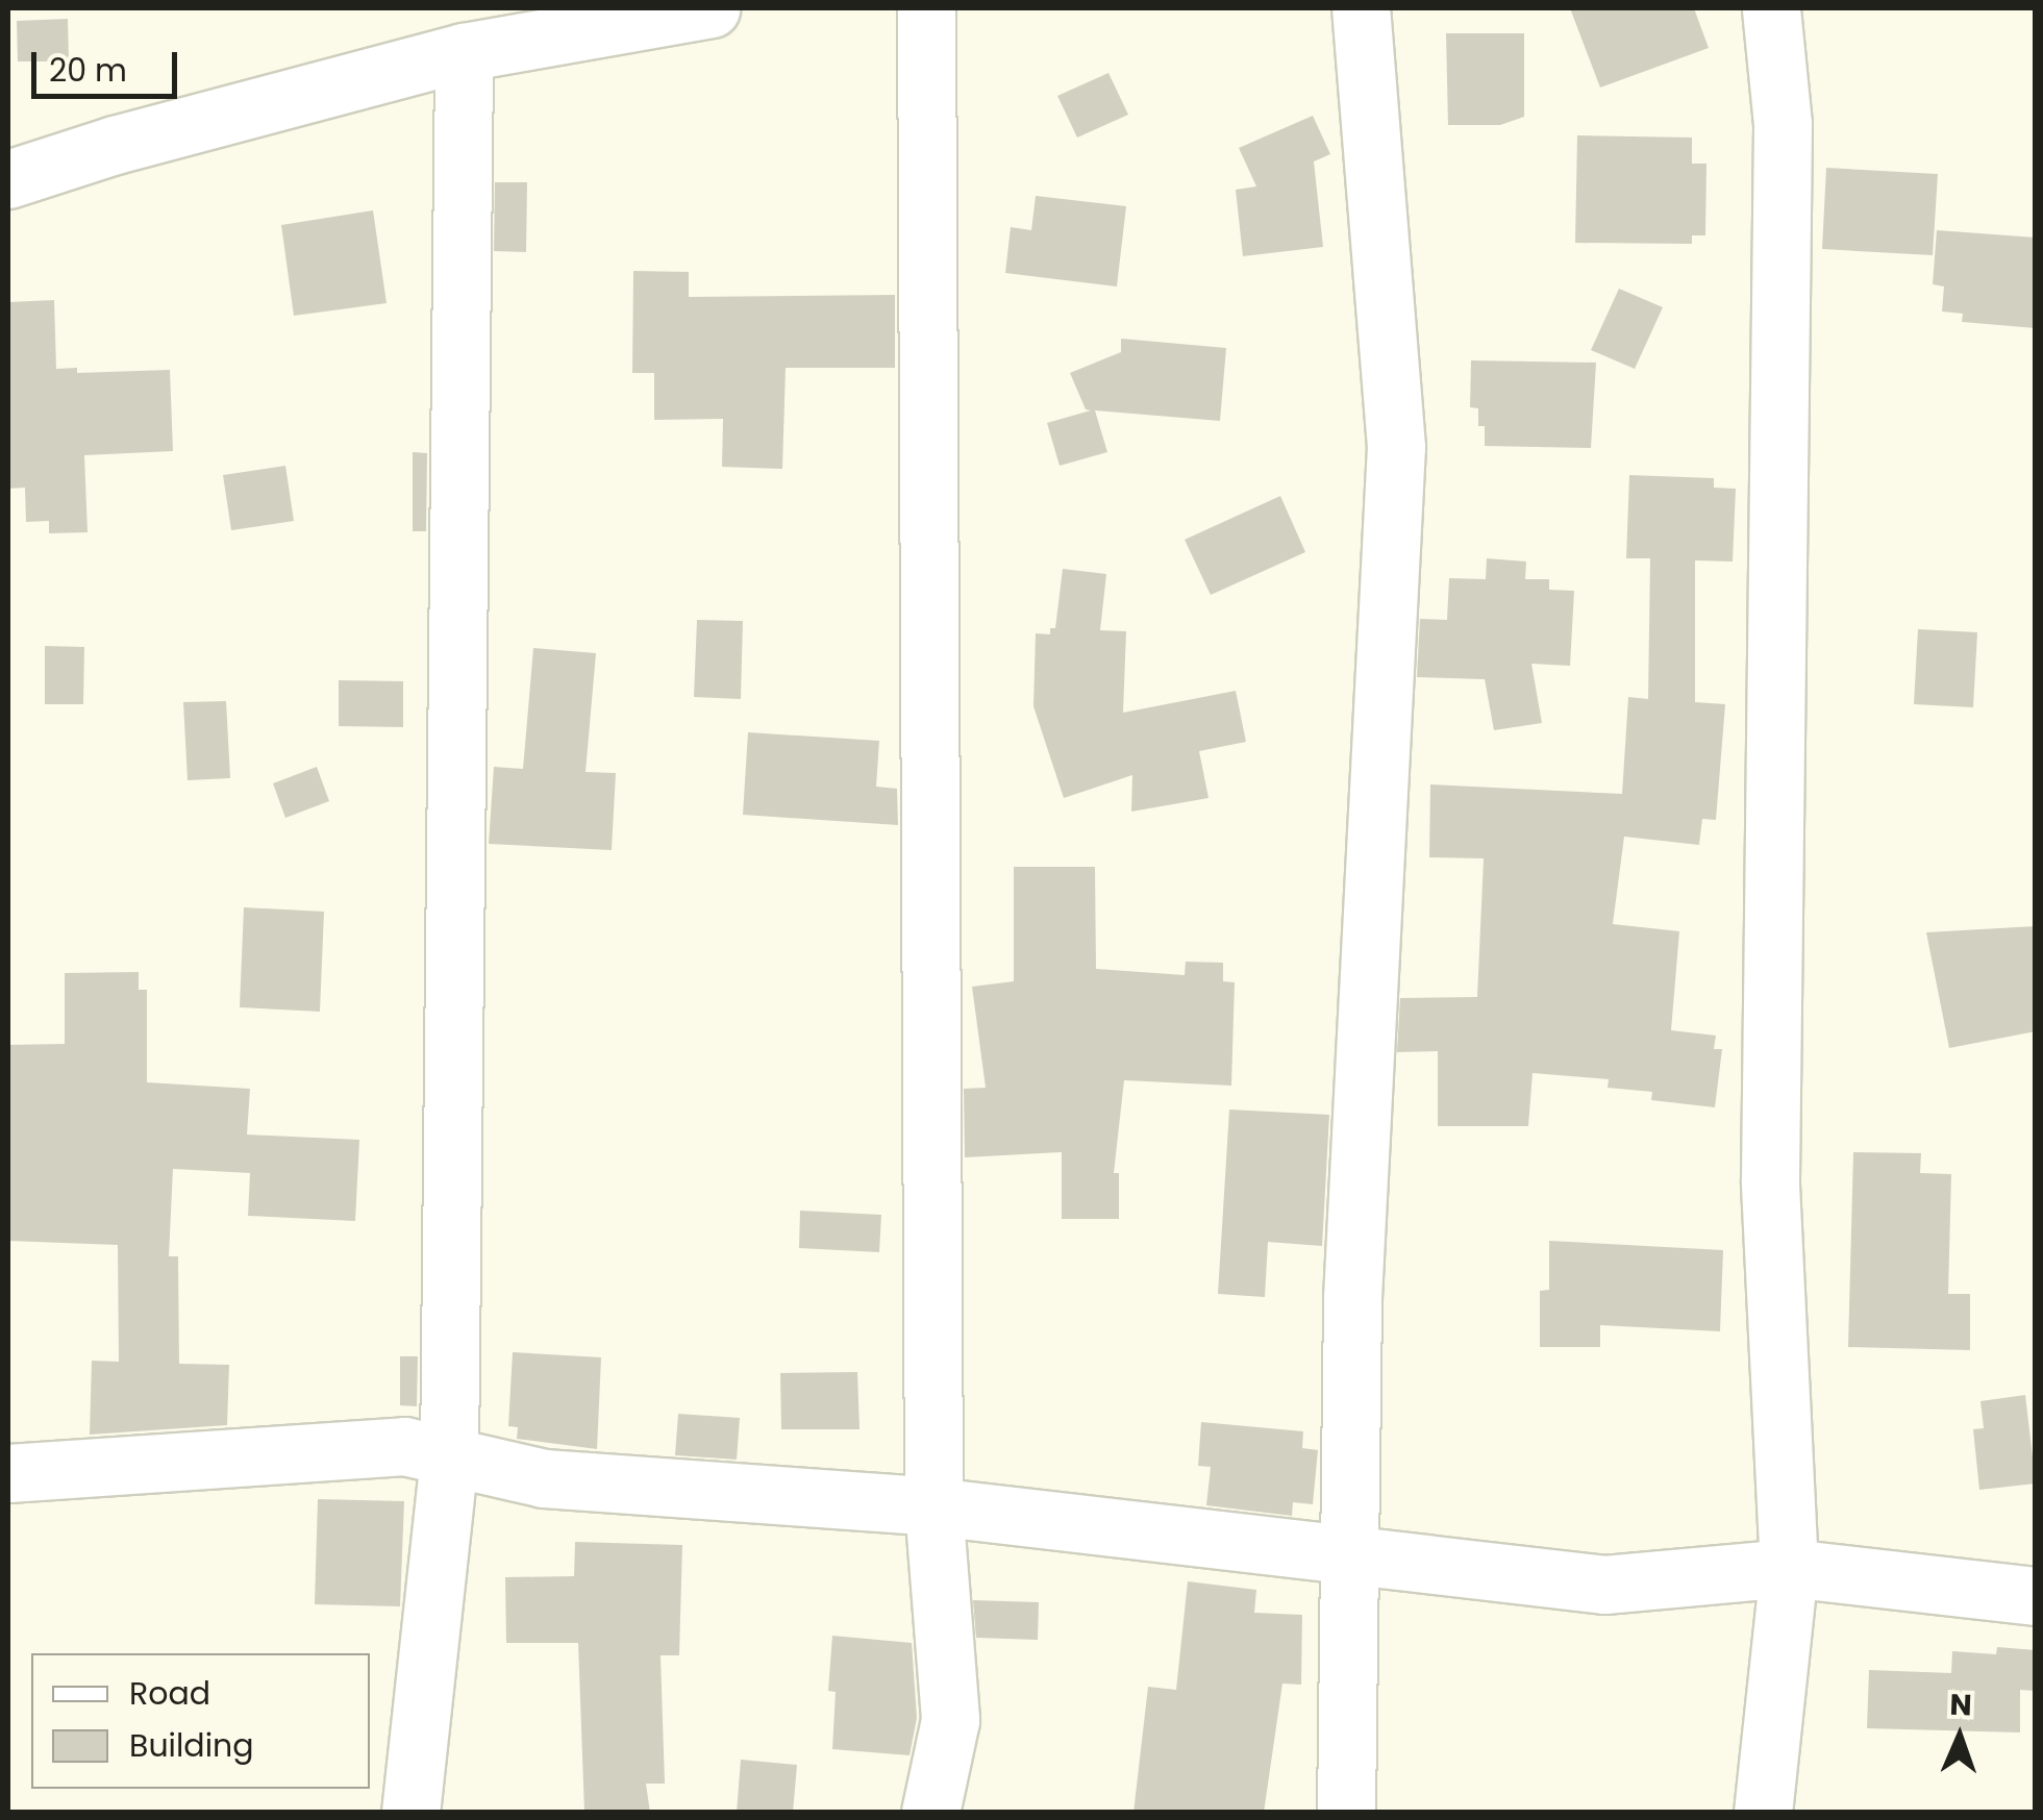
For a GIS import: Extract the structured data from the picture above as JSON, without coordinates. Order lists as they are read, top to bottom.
{
  "legend": ["Road", "Building"],
  "scale_bar": "20 m",
  "north": "top"
}
